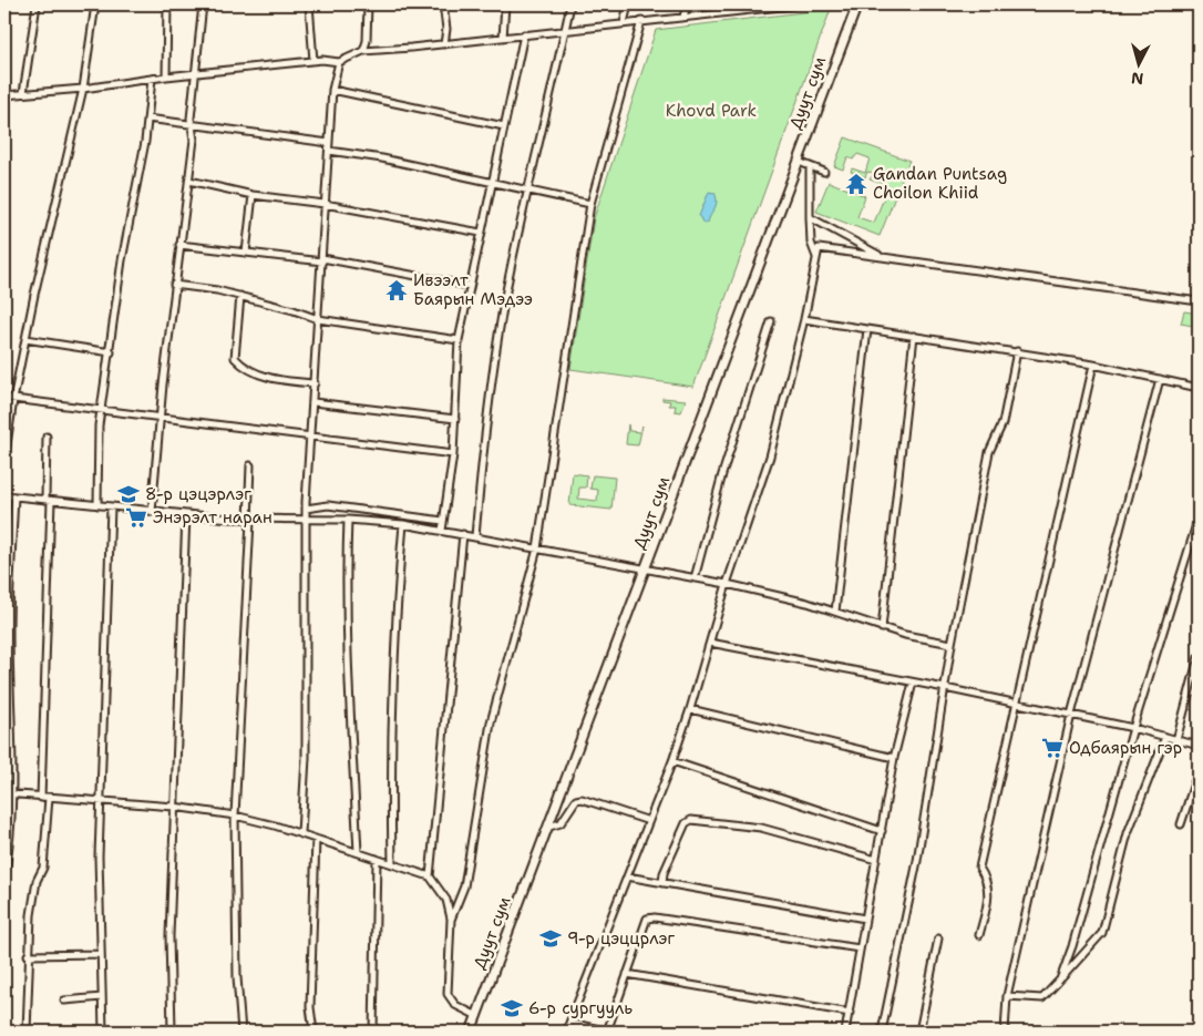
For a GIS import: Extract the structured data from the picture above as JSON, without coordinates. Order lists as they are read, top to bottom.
{
  "streets": {
    "main road": ["Дуут сум"]
  },
  "parks": ["Khovd Park"],
  "places": {
    "temple": ["Gandan Puntsag Choilon Khiid", "Ивээлт Баярын Мэдээ"],
    "school or university": ["8-р цэцэрлэг", "9-р цэццрлэг", "6-р сургууль"],
    "supermarket": ["Энэрэлт наран", "Одбаярын гэр"]
  },
  "north": "bottom"
}
